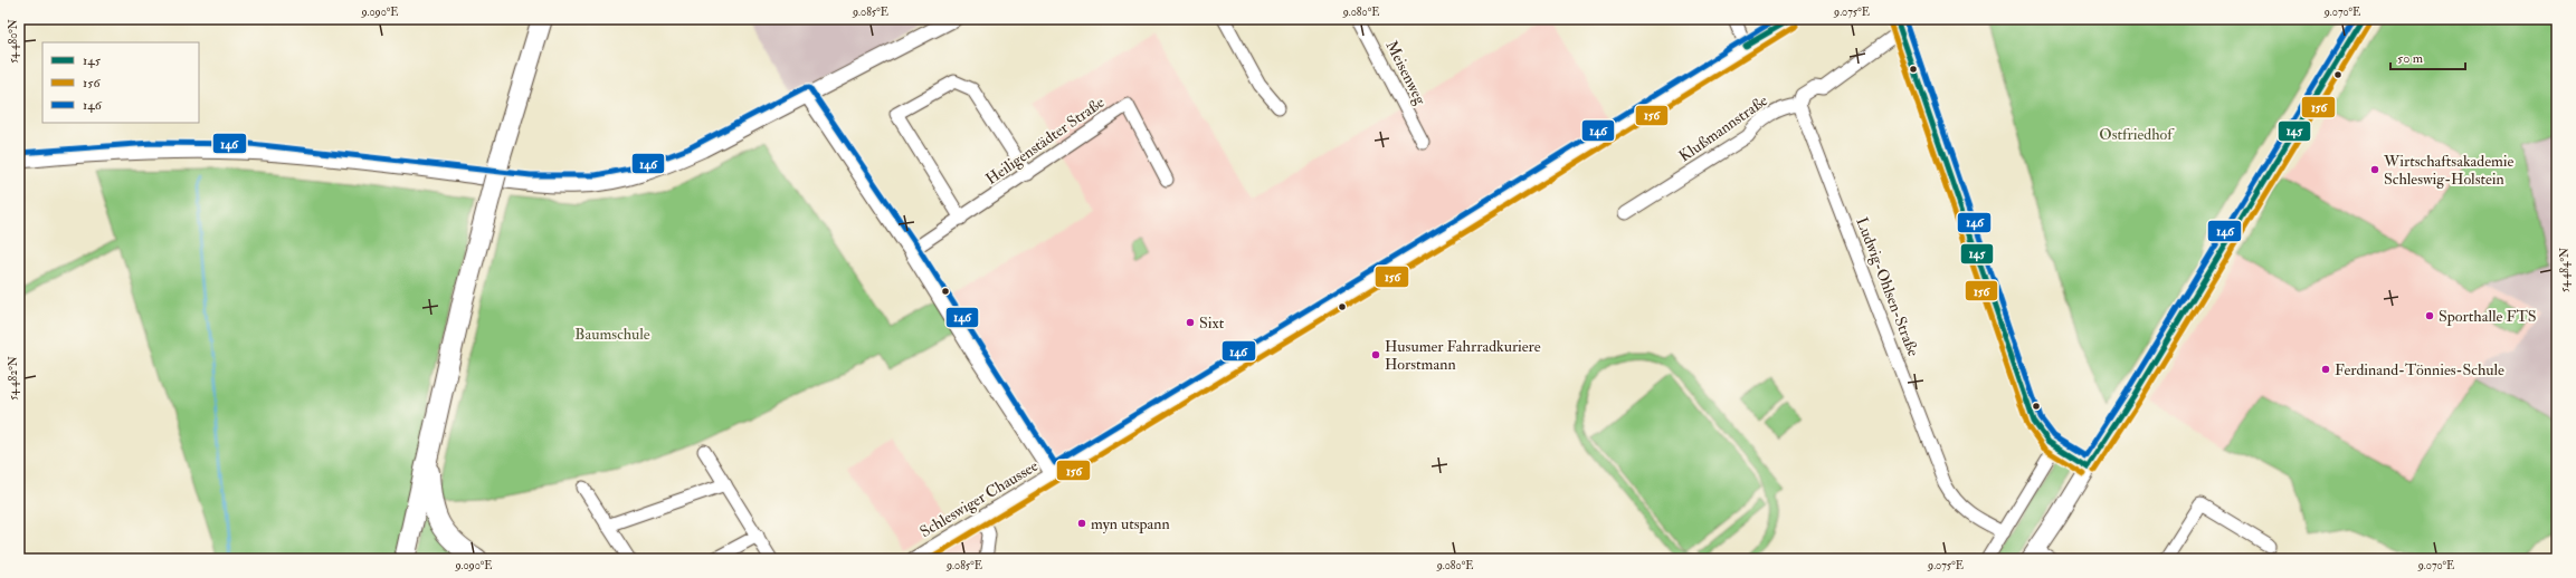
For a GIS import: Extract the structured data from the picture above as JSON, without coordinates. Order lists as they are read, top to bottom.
{
  "streets": {
    "street": [
      "Meisenweg",
      "Klußmannstraße",
      "Heiligenstädter Straße",
      "Ludwig-Ohlsen-Straße",
      "Schleswiger Chaussee"
    ]
  },
  "crossings": [
    ["Klußmannstraße", "Ludwig-Ohlsen-Straße"]
  ],
  "parks": ["Ostfriedhof", "Baumschule"],
  "places": [
    "Wirtschaftsakademie Schleswig-Holstein",
    "Sporthalle FTS",
    "Sixt",
    "Husumer Fahrradkuriere Horstmann",
    "Ferdinand-Tönnies-Schule",
    "myn utspann"
  ],
  "lines": ["transit line 145", "transit line 146", "transit line 156"],
  "legend": ["145", "156", "146"],
  "scale_bar": "50 m",
  "coordinates": [
    "9.090°E",
    "9.085°E",
    "9.080°E",
    "9.075°E",
    "9.070°E",
    "54.480°N",
    "54.484°N",
    "54.482°N"
  ]
}
